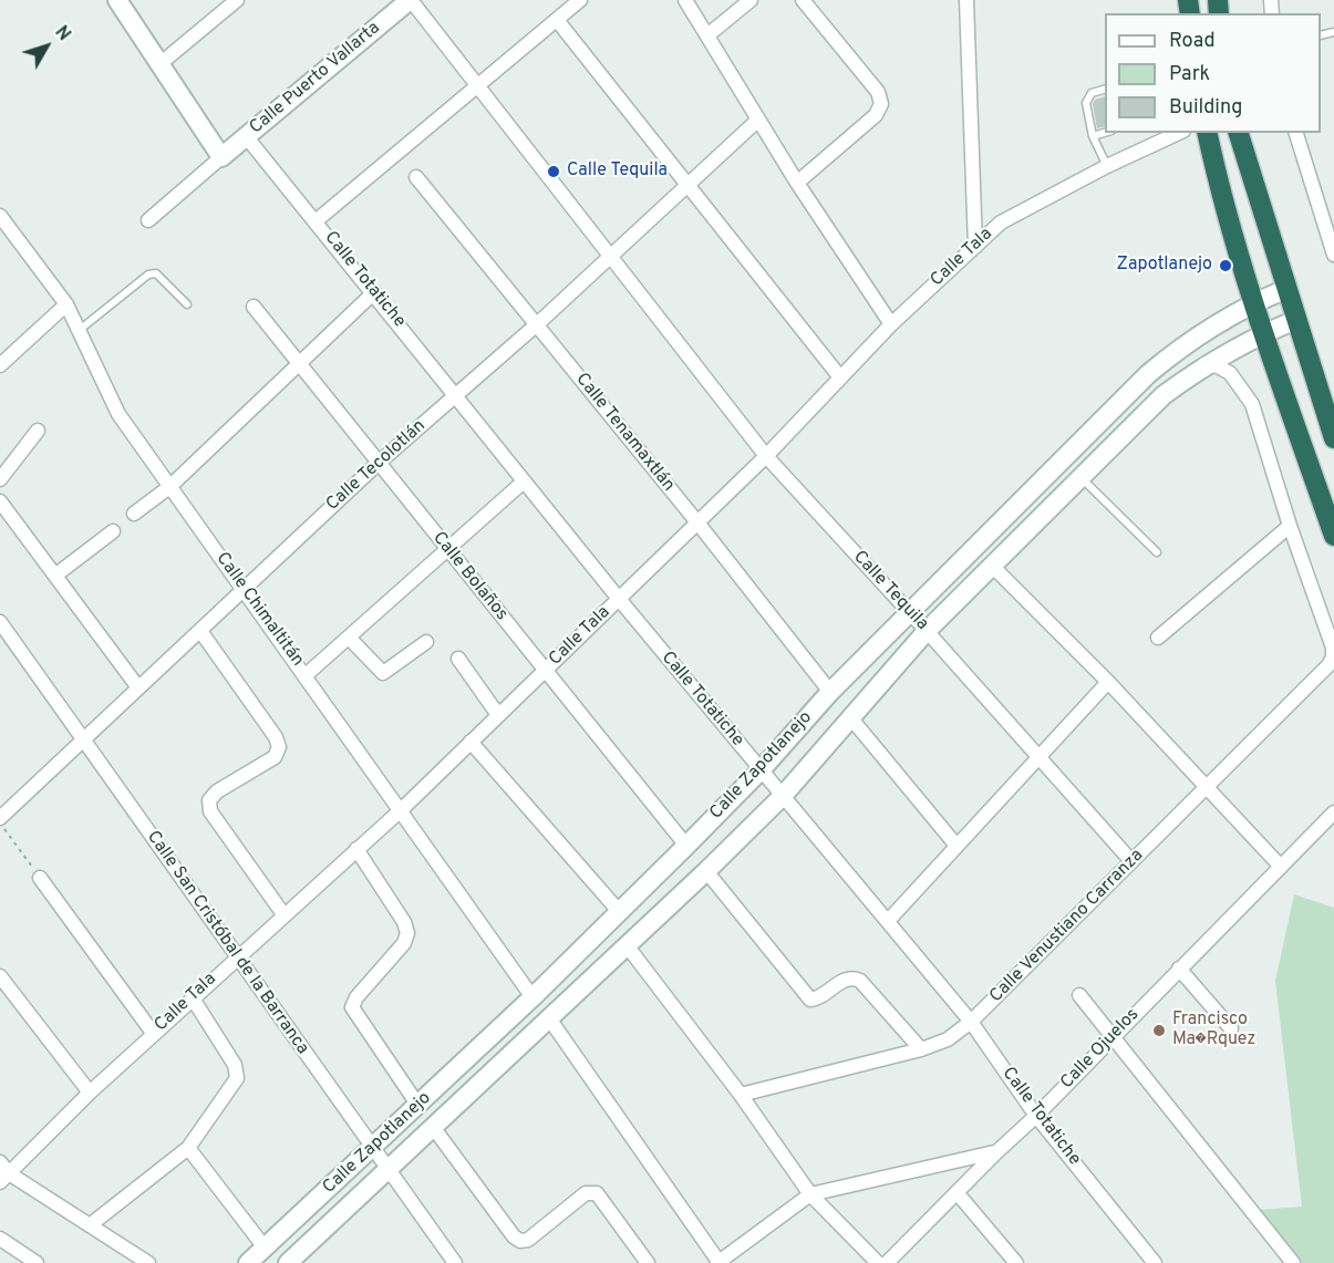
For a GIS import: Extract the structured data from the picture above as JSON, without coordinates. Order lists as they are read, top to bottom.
{
  "streets": {
    "street": [
      "Calle Puerto Vallarta",
      "Calle Tala",
      "Calle Totatiche",
      "Calle Tenamaxtlán",
      "Calle Tecolotlán",
      "Calle Bolaños",
      "Calle Tequila",
      "Calle Chimaltitán",
      "Calle Zapotlanejo",
      "Calle Venustiano Carranza",
      "Calle San Cristóbal de la Barranca",
      "Calle Ojuelos"
    ]
  },
  "crossings": [
    ["Calle Puerto Vallarta", "Calle Totatiche"],
    ["Calle Puerto Vallarta", "Calle Tequila"],
    ["Calle Tala", "Calle Totatiche"],
    ["Calle Tala", "Calle Tenamaxtlán"],
    ["Calle Tala", "Calle Bolaños"],
    ["Calle Tala", "Calle Tequila"],
    ["Calle Tala", "Calle Chimaltitán"],
    ["Calle Tala", "Calle San Cristóbal de la Barranca"],
    ["Calle Totatiche", "Calle Tecolotlán"],
    ["Calle Totatiche", "Calle Zapotlanejo"],
    ["Calle Totatiche", "Calle Venustiano Carranza"],
    ["Calle Totatiche", "Calle Ojuelos"],
    ["Calle Tenamaxtlán", "Calle Tecolotlán"],
    ["Calle Tenamaxtlán", "Calle Zapotlanejo"],
    ["Calle Tecolotlán", "Calle Bolaños"],
    ["Calle Tecolotlán", "Calle Tequila"],
    ["Calle Tecolotlán", "Calle Chimaltitán"],
    ["Calle Tecolotlán", "Calle San Cristóbal de la Barranca"],
    ["Calle Bolaños", "Calle Zapotlanejo"],
    ["Calle Tequila", "Calle Zapotlanejo"],
    ["Calle Tequila", "Calle Venustiano Carranza"],
    ["Calle Chimaltitán", "Calle Zapotlanejo"],
    ["Calle Zapotlanejo", "Calle San Cristóbal de la Barranca"]
  ],
  "places": ["Calle Tequila", "Zapotlanejo", "Francisco Ma�Rquez"],
  "legend": ["Road", "Park", "Building"],
  "north": "top right"
}
